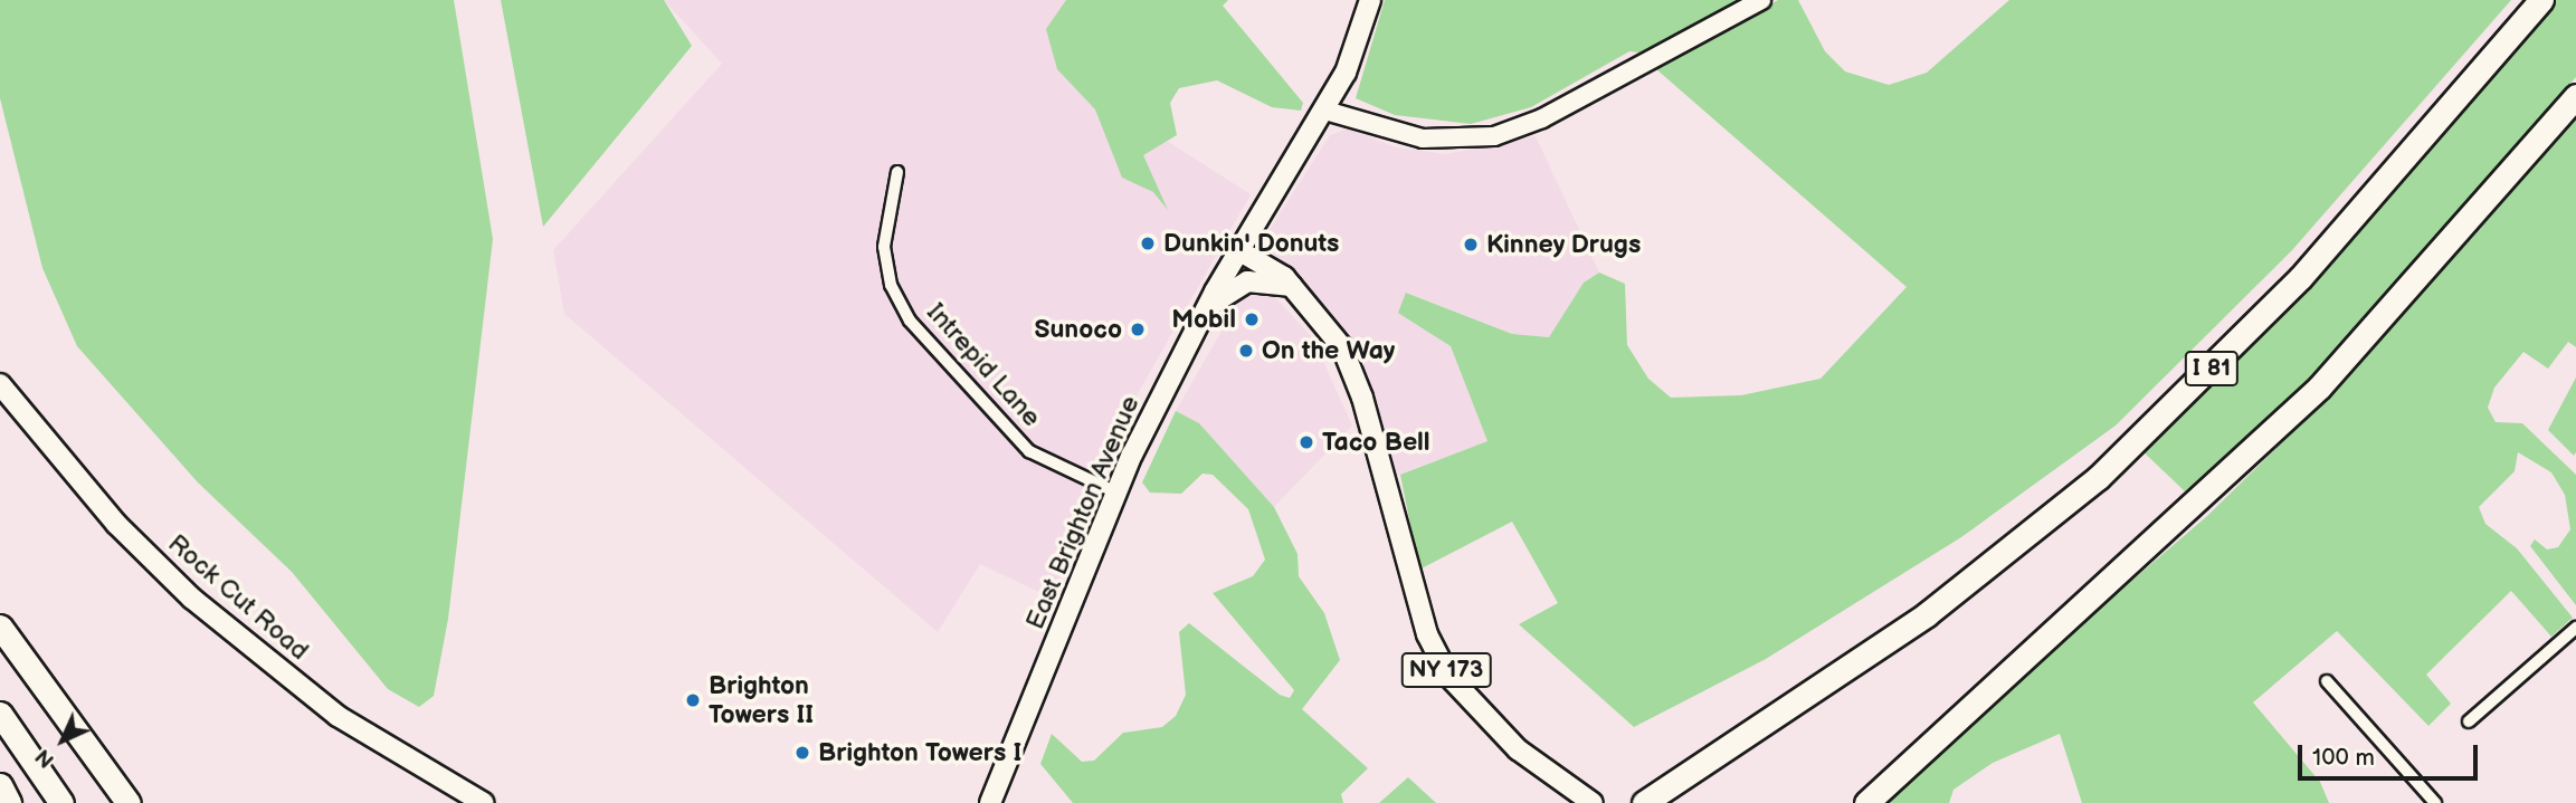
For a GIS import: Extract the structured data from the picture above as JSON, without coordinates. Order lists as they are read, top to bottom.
{
  "streets": {
    "highway": ["I 81"],
    "main road": ["East Brighton Avenue", "Rock Cut Road", "NY 173"],
    "street": ["Intrepid Lane"]
  },
  "crossings": [
    ["Intrepid Lane", "East Brighton Avenue"],
    ["East Brighton Avenue", "NY 173"]
  ],
  "places": [
    "Dunkin' Donuts",
    "Kinney Drugs",
    "Mobil",
    "Sunoco",
    "On the Way",
    "Taco Bell",
    "Brighton Towers II",
    "Brighton Towers I"
  ],
  "scale_bar": "100 m",
  "north": "bottom left"
}
